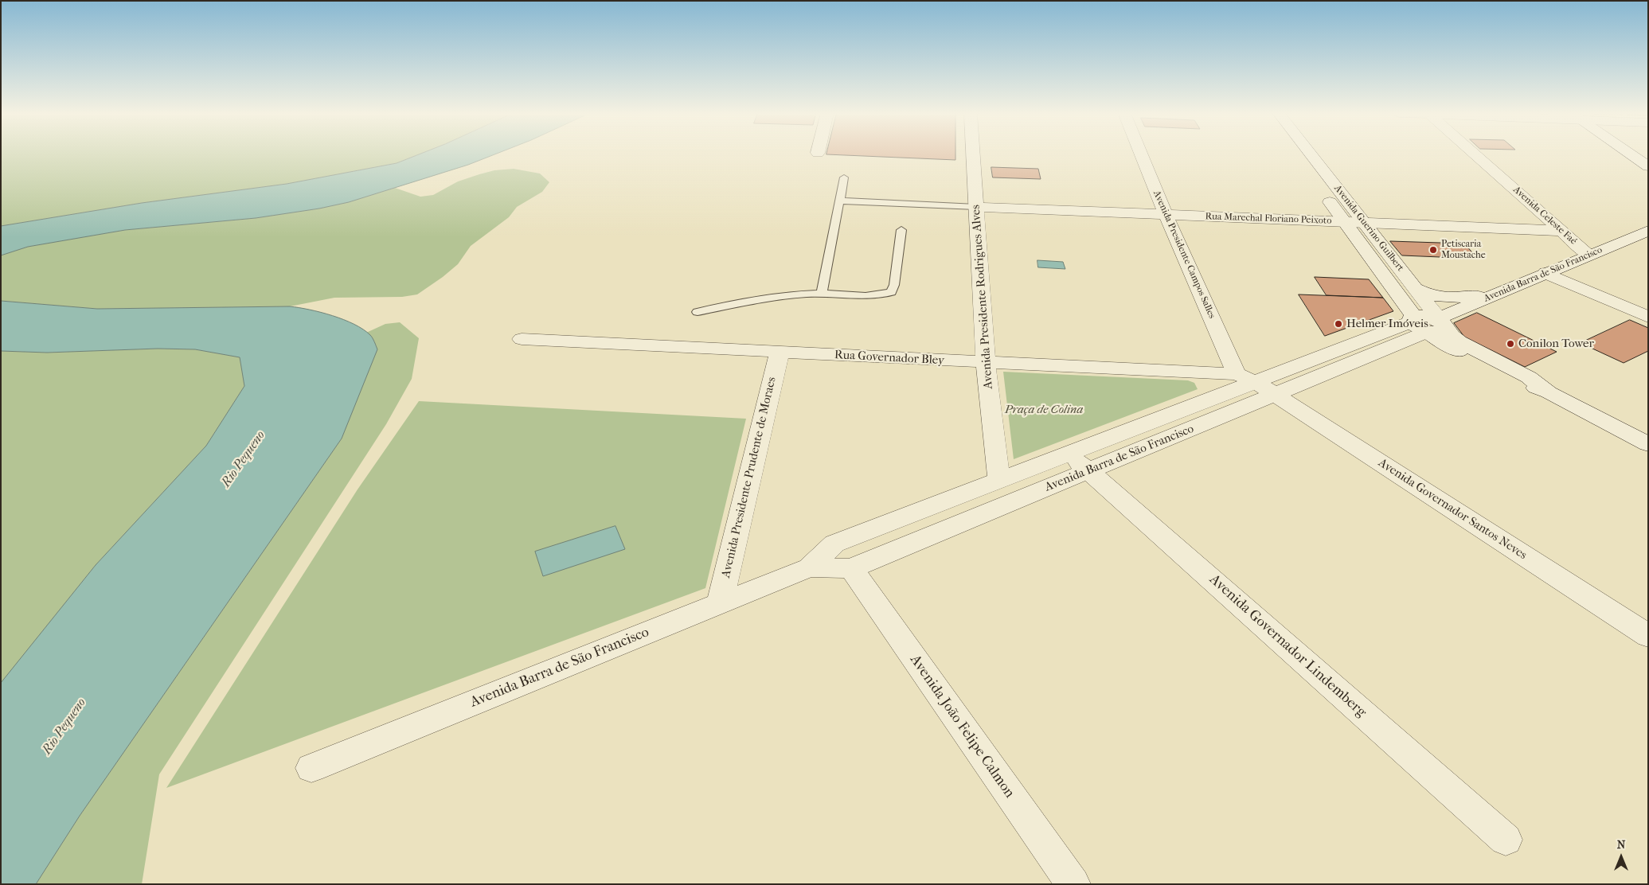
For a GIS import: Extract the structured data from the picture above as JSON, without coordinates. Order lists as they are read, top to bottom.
{
  "streets": {
    "street": [
      "Avenida Celeste Faé",
      "Rua Marechal Floriano Peixoto",
      "Avenida Guerino Guilbert",
      "Avenida Presidente Campos Salles",
      "Avenida Barra de São Francisco",
      "Avenida Presidente Rodrigues Alves",
      "Rua Governador Bley",
      "Avenida Presidente Prudente de Moraes",
      "Avenida Governador Santos Neves",
      "Avenida Governador Lindemberg",
      "Avenida João Felipe Calmon"
    ]
  },
  "crossings": [
    ["Avenida Celeste Faé", "Rua Marechal Floriano Peixoto"],
    ["Avenida Celeste Faé", "Avenida Barra de São Francisco"],
    ["Rua Marechal Floriano Peixoto", "Avenida Guerino Guilbert"],
    ["Rua Marechal Floriano Peixoto", "Avenida Presidente Campos Salles"],
    ["Rua Marechal Floriano Peixoto", "Avenida Presidente Rodrigues Alves"],
    ["Avenida Guerino Guilbert", "Avenida Barra de São Francisco"],
    ["Avenida Presidente Campos Salles", "Avenida Barra de São Francisco"],
    ["Avenida Presidente Campos Salles", "Rua Governador Bley"],
    ["Avenida Presidente Campos Salles", "Avenida Governador Santos Neves"],
    ["Avenida Barra de São Francisco", "Avenida Presidente Rodrigues Alves"],
    ["Avenida Barra de São Francisco", "Rua Governador Bley"],
    ["Avenida Barra de São Francisco", "Avenida Presidente Prudente de Moraes"],
    ["Avenida Barra de São Francisco", "Avenida Governador Santos Neves"],
    ["Avenida Barra de São Francisco", "Avenida Governador Lindemberg"],
    ["Avenida Barra de São Francisco", "Avenida João Felipe Calmon"],
    ["Avenida Presidente Rodrigues Alves", "Rua Governador Bley"],
    ["Rua Governador Bley", "Avenida Presidente Prudente de Moraes"],
    ["Rua Governador Bley", "Avenida Governador Santos Neves"]
  ],
  "water": ["Rio Pequeno"],
  "parks": ["Praça de Colina"],
  "places": ["Petiscaria Moustache", "Helmer Imóveis", "Conilon Tower"],
  "north": "top"
}
